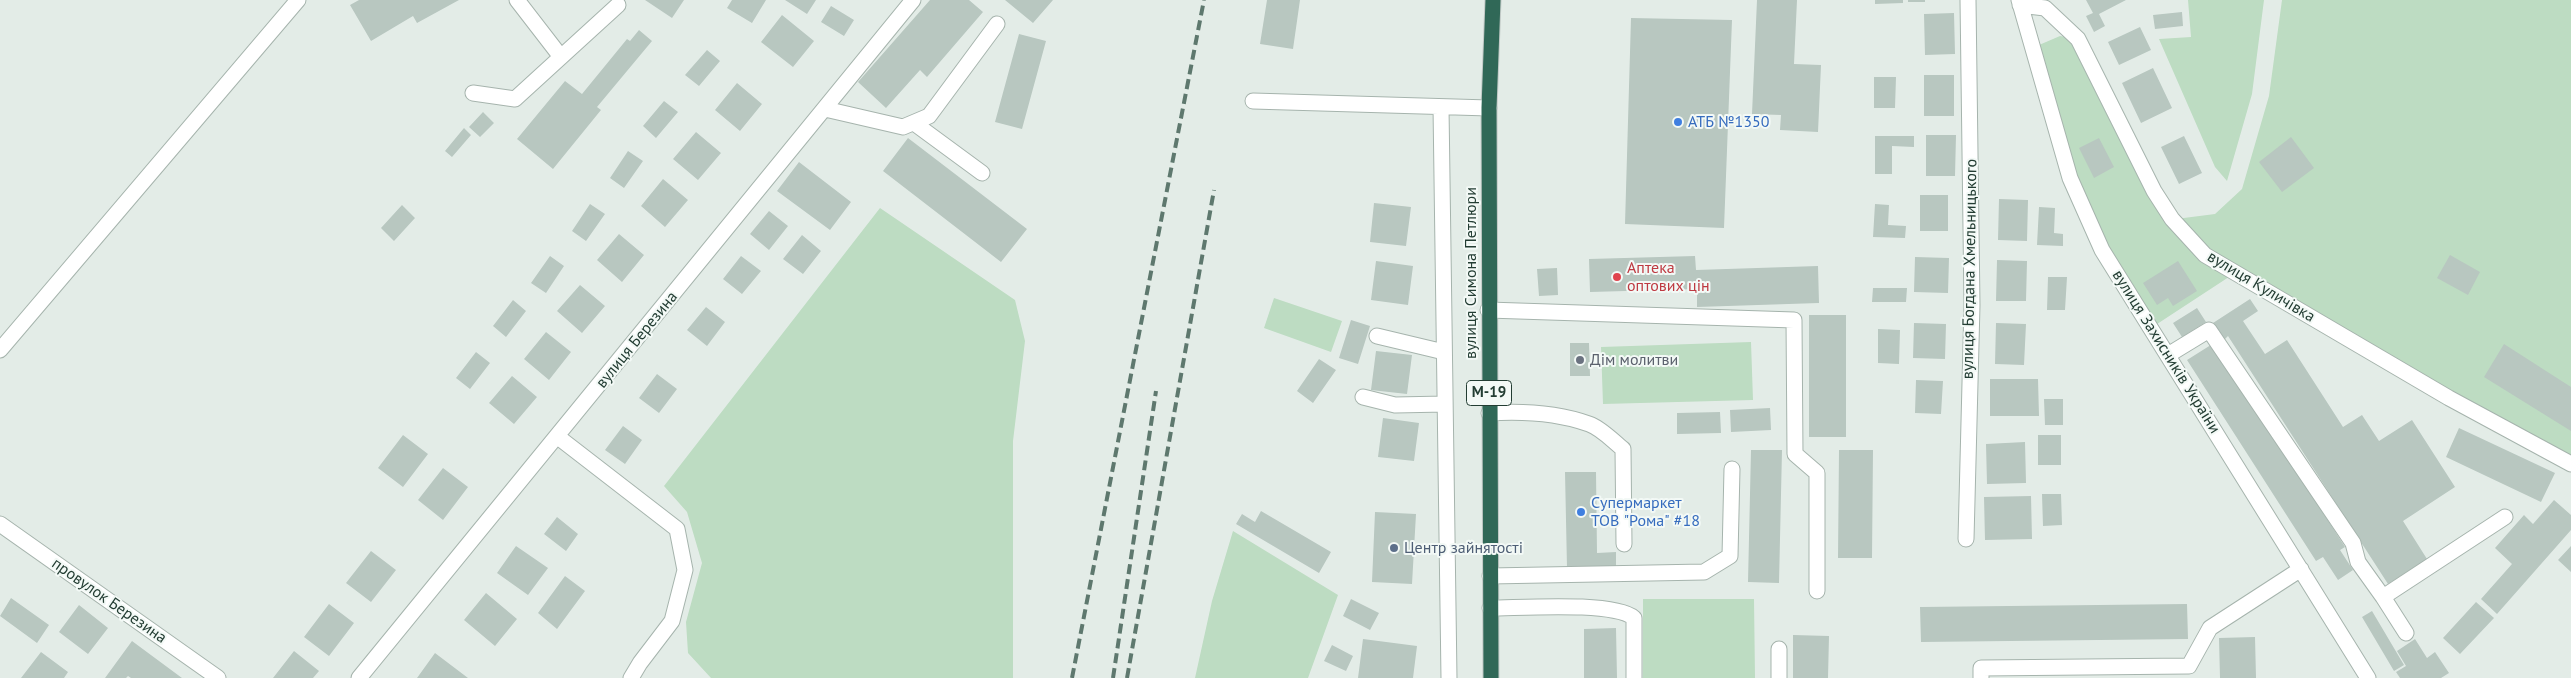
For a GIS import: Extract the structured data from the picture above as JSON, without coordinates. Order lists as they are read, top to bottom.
{
  "streets": {
    "highway": ["вулиця Симона Петлюри", "М-19"],
    "street": [
      "вулиця Богдана Хмельницького",
      "вулиця Куличівка",
      "вулиця Березина",
      "вулиця Захисників України",
      "провулок Березина"
    ]
  },
  "crossings": [
    ["вулиця Симона Петлюри", "М-19"],
    ["вулиця Куличівка", "вулиця Захисників України"]
  ],
  "places": [
    "АТБ №1350",
    "Аптека оптових цін",
    "Дім молитви",
    "Супермаркет ТОВ \"Рома\" #18",
    "Центр зайнятості"
  ]
}
